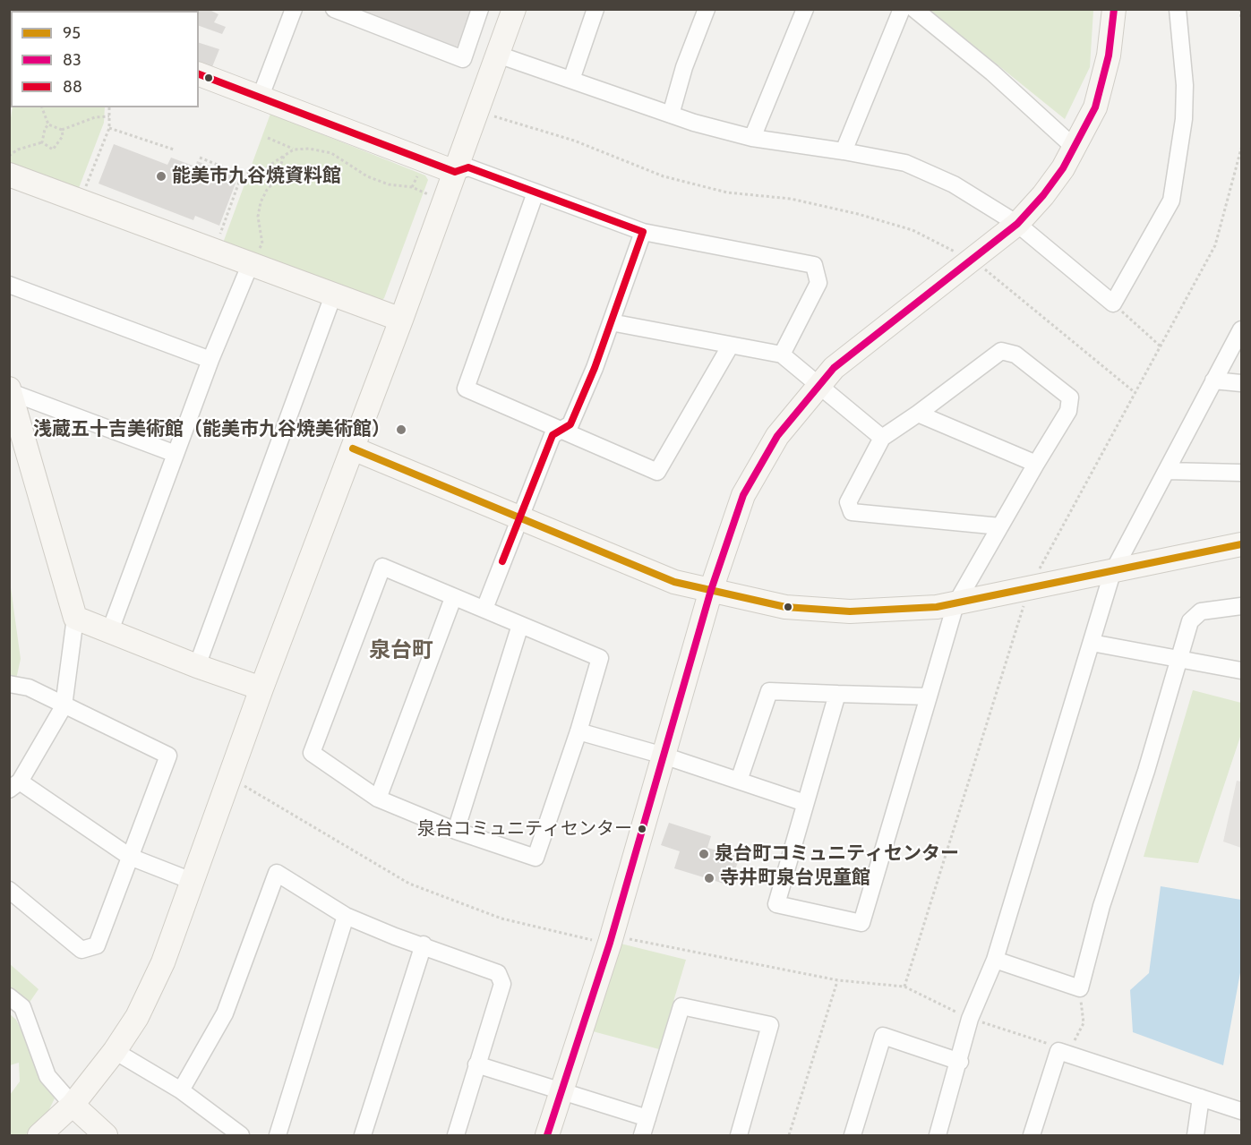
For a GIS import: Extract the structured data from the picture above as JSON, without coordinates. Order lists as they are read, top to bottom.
{
  "districts": ["泉台町"],
  "places": [
    "能美市九谷焼資料館",
    "浅蔵五十吉美術館（能美市九谷焼美術館）",
    "泉台コミュニティセンター",
    "泉台町コミュニティセンター",
    "寺井町泉台児童館"
  ],
  "lines": ["transit line 83", "transit line 88", "transit line 95"],
  "legend": ["95", "83", "88"]
}
